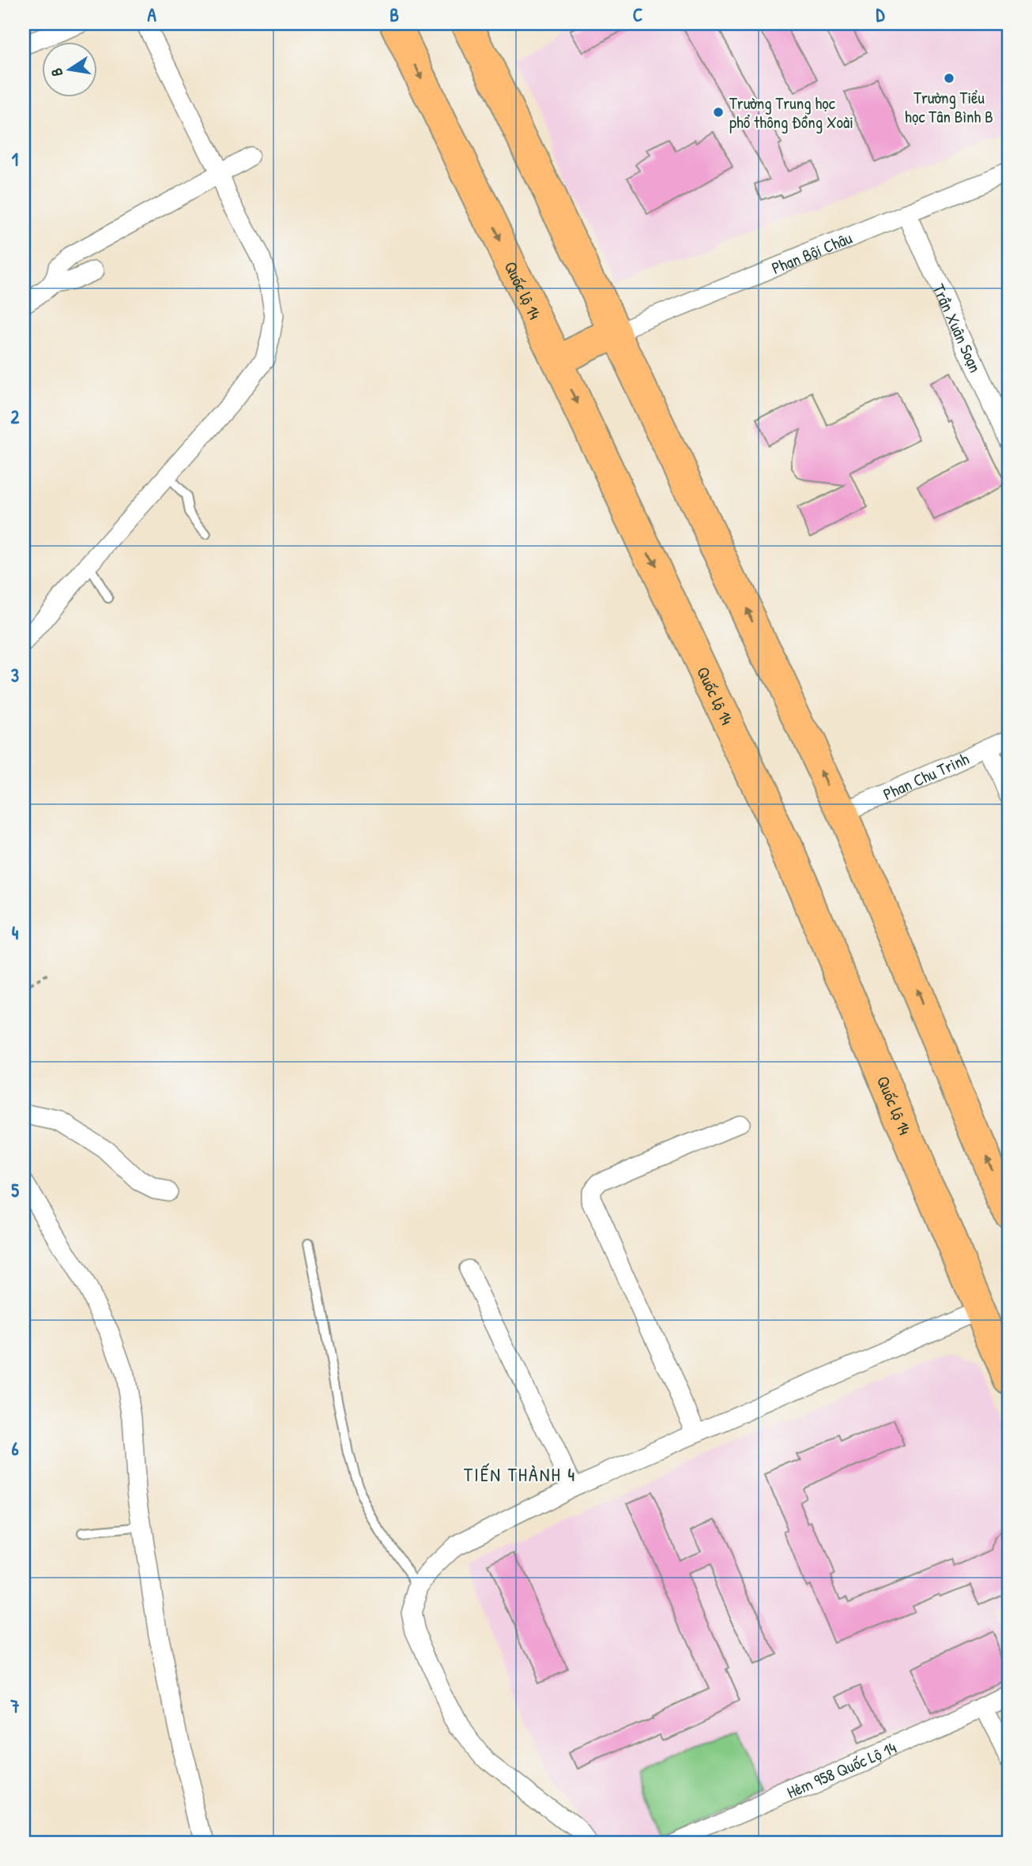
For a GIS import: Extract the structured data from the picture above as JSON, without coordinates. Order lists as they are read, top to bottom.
{
  "streets": {
    "highway": ["Quốc lộ 14"],
    "street": [
      "Phan Bội Châu",
      "Trần Xuân Soạn",
      "Phan Chu Trinh",
      "Hẻm 958 Quốc Lộ 14"
    ]
  },
  "crossings": [
    ["Phan Bội Châu", "Trần Xuân Soạn"]
  ],
  "districts": ["TIẾN THÀNH 4"],
  "places": ["Trường Tiểu học Tân Bình B", "Trường Trung học phổ thông Đồng Xoài"],
  "north": "left",
  "grid": {
    "columns": [
      "A",
      "B",
      "C",
      "D"
    ],
    "rows": [
      "1",
      "2",
      "3",
      "4",
      "5",
      "6",
      "7"
    ]
  }
}
